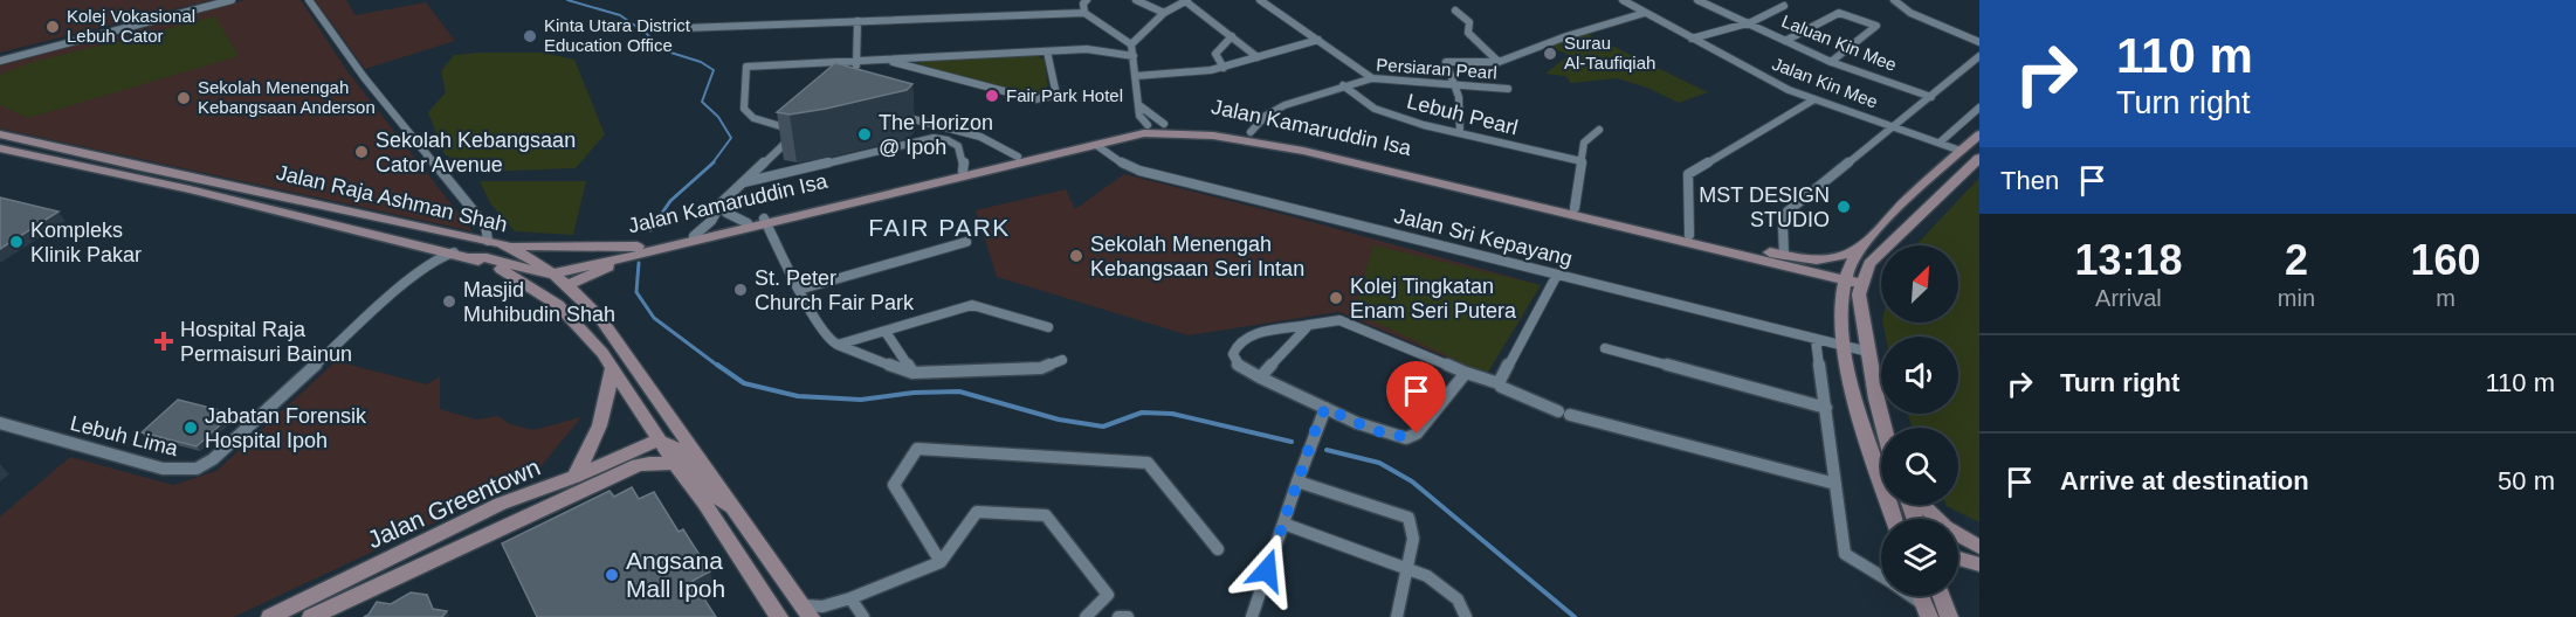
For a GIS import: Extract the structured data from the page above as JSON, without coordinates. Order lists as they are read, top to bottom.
{
  "streets": {
    "main road": ["Jalan Kamaruddin Isa", "Jalan Raja Ashman Shah", "Jalan Greentown"],
    "street": [
      "Laluan Kin Mee",
      "Persiaran Pearl",
      "Jalan Kin Mee",
      "Lebuh Pearl",
      "Jalan Sri Kepayang",
      "Lebuh Lima"
    ]
  },
  "crossings": [
    ["Persiaran Pearl", "Lebuh Pearl"],
    ["Persiaran Pearl", "Jalan Kamaruddin Isa"],
    ["Jalan Kamaruddin Isa", "Jalan Raja Ashman Shah"],
    ["Jalan Kamaruddin Isa", "Jalan Sri Kepayang"],
    ["Jalan Raja Ashman Shah", "Lebuh Lima"],
    ["Jalan Raja Ashman Shah", "Jalan Greentown"]
  ],
  "districts": ["FAIR PARK"],
  "places": {
    "other": [
      "Kolej Vokasional Lebuh Cator",
      "Kinta Utara District Education Office",
      "Surau Al-Taufiqiah",
      "Fair Park Hotel",
      "Sekolah Menengah Kebangsaan Anderson",
      "The Horizon @ Ipoh",
      "Sekolah Kebangsaan Cator Avenue",
      "MST DESIGN STUDIO",
      "Kompleks Klinik Pakar",
      "Sekolah Menengah Kebangsaan Seri Intan",
      "St. Peter Church Fair Park",
      "Kolej Tingkatan Enam Seri Putera",
      "Masjid Muhibudin Shah",
      "Jabatan Forensik Hospital Ipoh",
      "Angsana Mall Ipoh"
    ],
    "health": ["Hospital Raja Permaisuri Bainun"]
  },
  "north": "top right",
  "page": {
    "turn": ["110 m", "Turn right"],
    "then": "Then",
    "eta": [
      "13:18",
      "Arrival",
      "2",
      "min",
      "160",
      "m"
    ],
    "list": [
      {
        "name": "Turn right",
        "value": "110 m"
      },
      {
        "name": "Arrive at destination",
        "value": "50 m"
      }
    ]
  }
}
